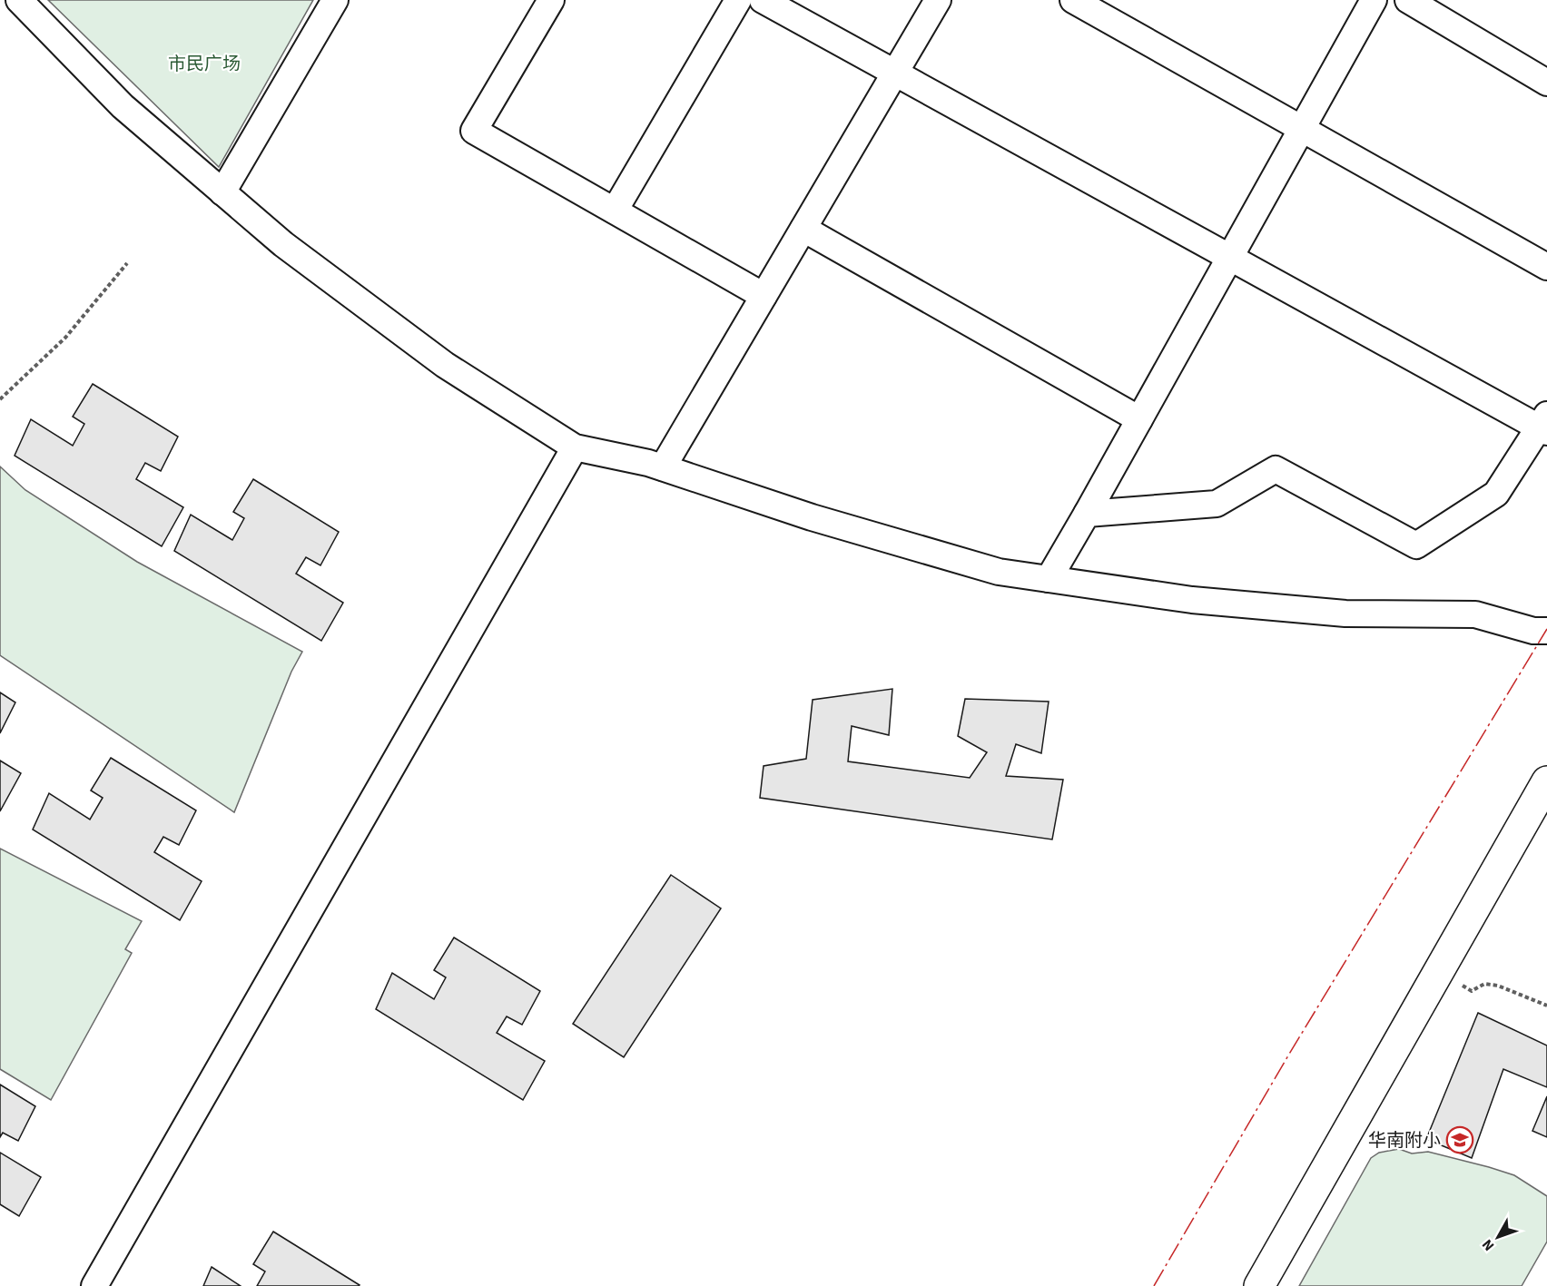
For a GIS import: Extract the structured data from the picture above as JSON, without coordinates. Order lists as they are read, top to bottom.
{
  "parks": ["市民广场"],
  "places": {
    "school or university": ["华南附小"]
  },
  "north": "bottom left"
}
